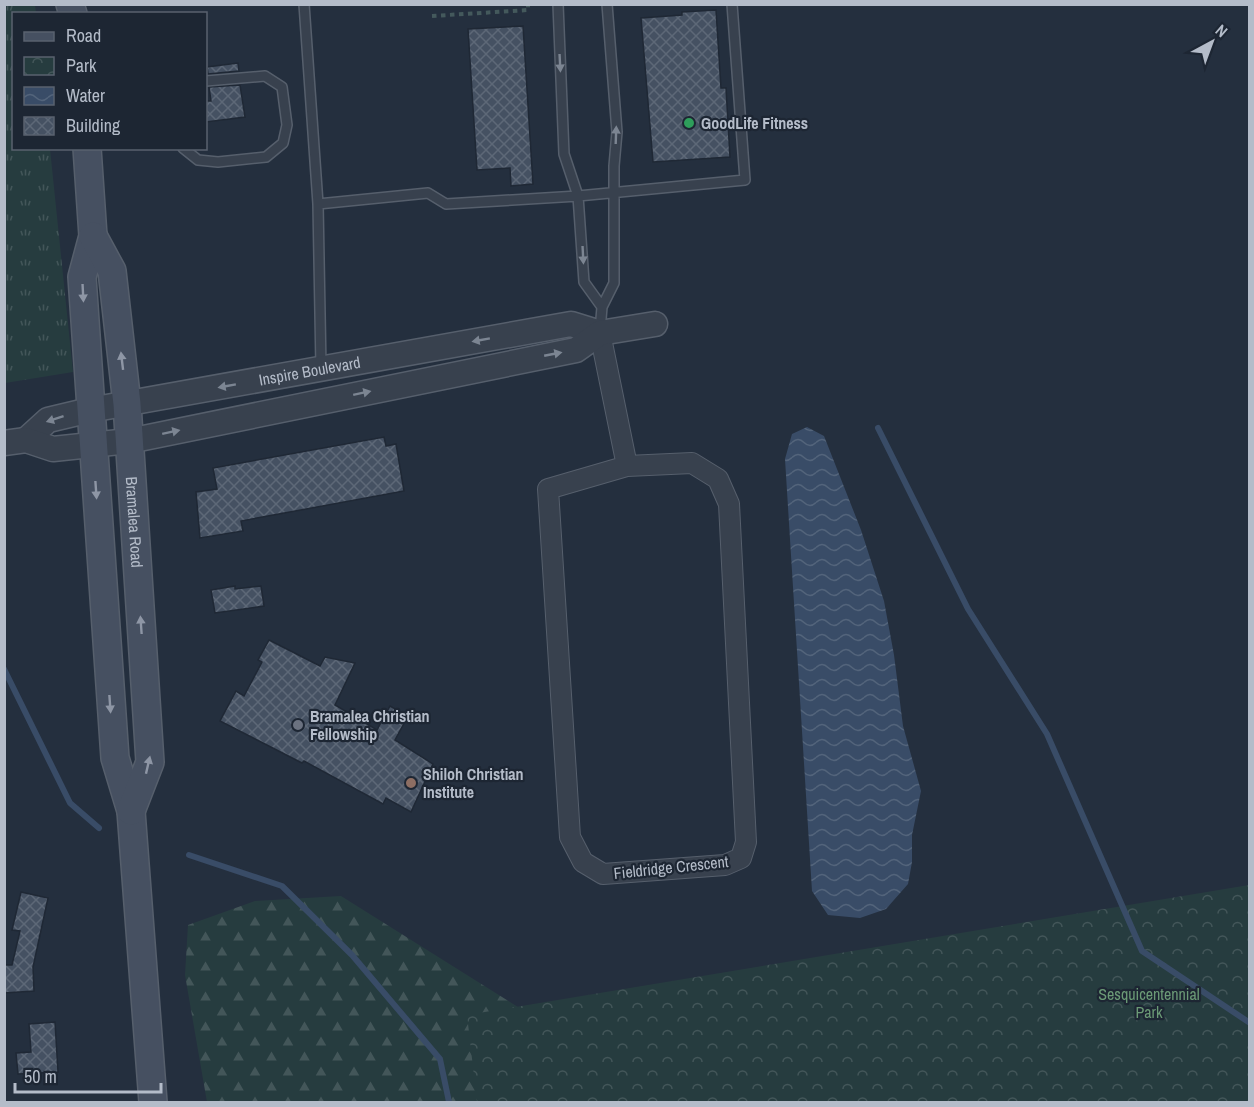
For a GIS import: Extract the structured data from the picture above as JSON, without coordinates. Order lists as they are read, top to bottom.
{
  "streets": {
    "main road": ["Bramalea Road"],
    "street": ["Inspire Boulevard", "Fieldridge Crescent"]
  },
  "crossings": [
    ["Inspire Boulevard", "Bramalea Road"]
  ],
  "parks": ["Sesquicentennial Park"],
  "places": ["GoodLife Fitness", "Bramalea Christian Fellowship", "Shiloh Christian Institute"],
  "legend": [
    "Road",
    "Park",
    "Water",
    "Building"
  ],
  "scale_bar": "50 m",
  "north": "top right"
}
